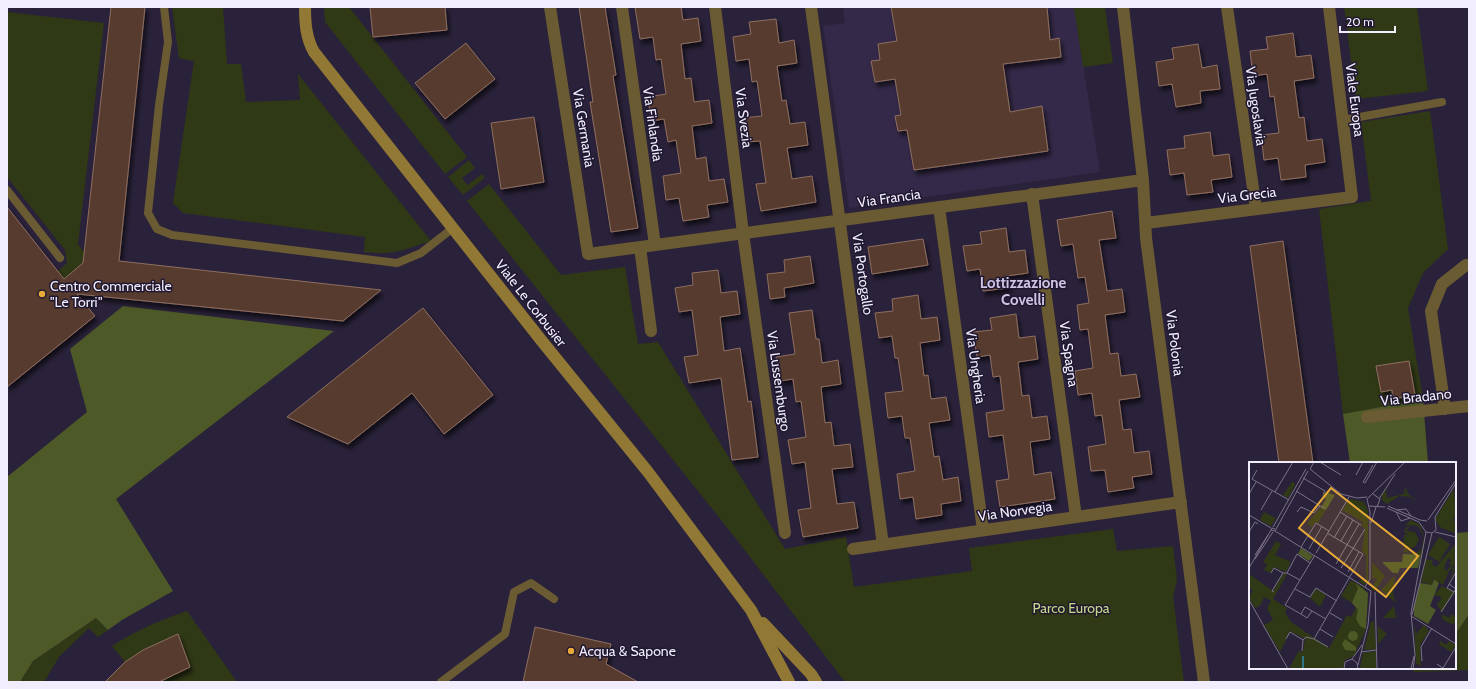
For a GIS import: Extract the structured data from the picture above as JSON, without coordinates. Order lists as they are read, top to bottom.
{
  "streets": {
    "street": [
      "Viale Europa",
      "Via Jugoslavia",
      "Via Svezia",
      "Via Finlandia",
      "Via Germania",
      "Via Grecia",
      "Via Francia",
      "Via Portogallo",
      "Viale Le Corbusier",
      "Via Polonia",
      "Via Spagna",
      "Via Ungheria",
      "Via Lussemburgo",
      "Via Bradano",
      "Via Norvegia"
    ]
  },
  "crossings": [
    ["Viale Europa", "Via Grecia"],
    ["Via Jugoslavia", "Via Grecia"],
    ["Via Svezia", "Via Francia"],
    ["Via Svezia", "Via Lussemburgo"],
    ["Via Finlandia", "Via Francia"],
    ["Via Germania", "Via Francia"],
    ["Via Grecia", "Via Polonia"],
    ["Via Francia", "Via Portogallo"],
    ["Via Francia", "Via Polonia"],
    ["Via Francia", "Via Spagna"],
    ["Via Francia", "Via Ungheria"],
    ["Via Francia", "Via Lussemburgo"],
    ["Via Portogallo", "Via Norvegia"],
    ["Via Polonia", "Via Norvegia"],
    ["Via Spagna", "Via Norvegia"],
    ["Via Ungheria", "Via Norvegia"]
  ],
  "districts": ["Lottizzazione Covelli"],
  "parks": ["Parco Europa"],
  "places": ["Centro Commerciale \"Le Torri\"", "Acqua & Sapone"],
  "scale_bar": "20 m"
}
